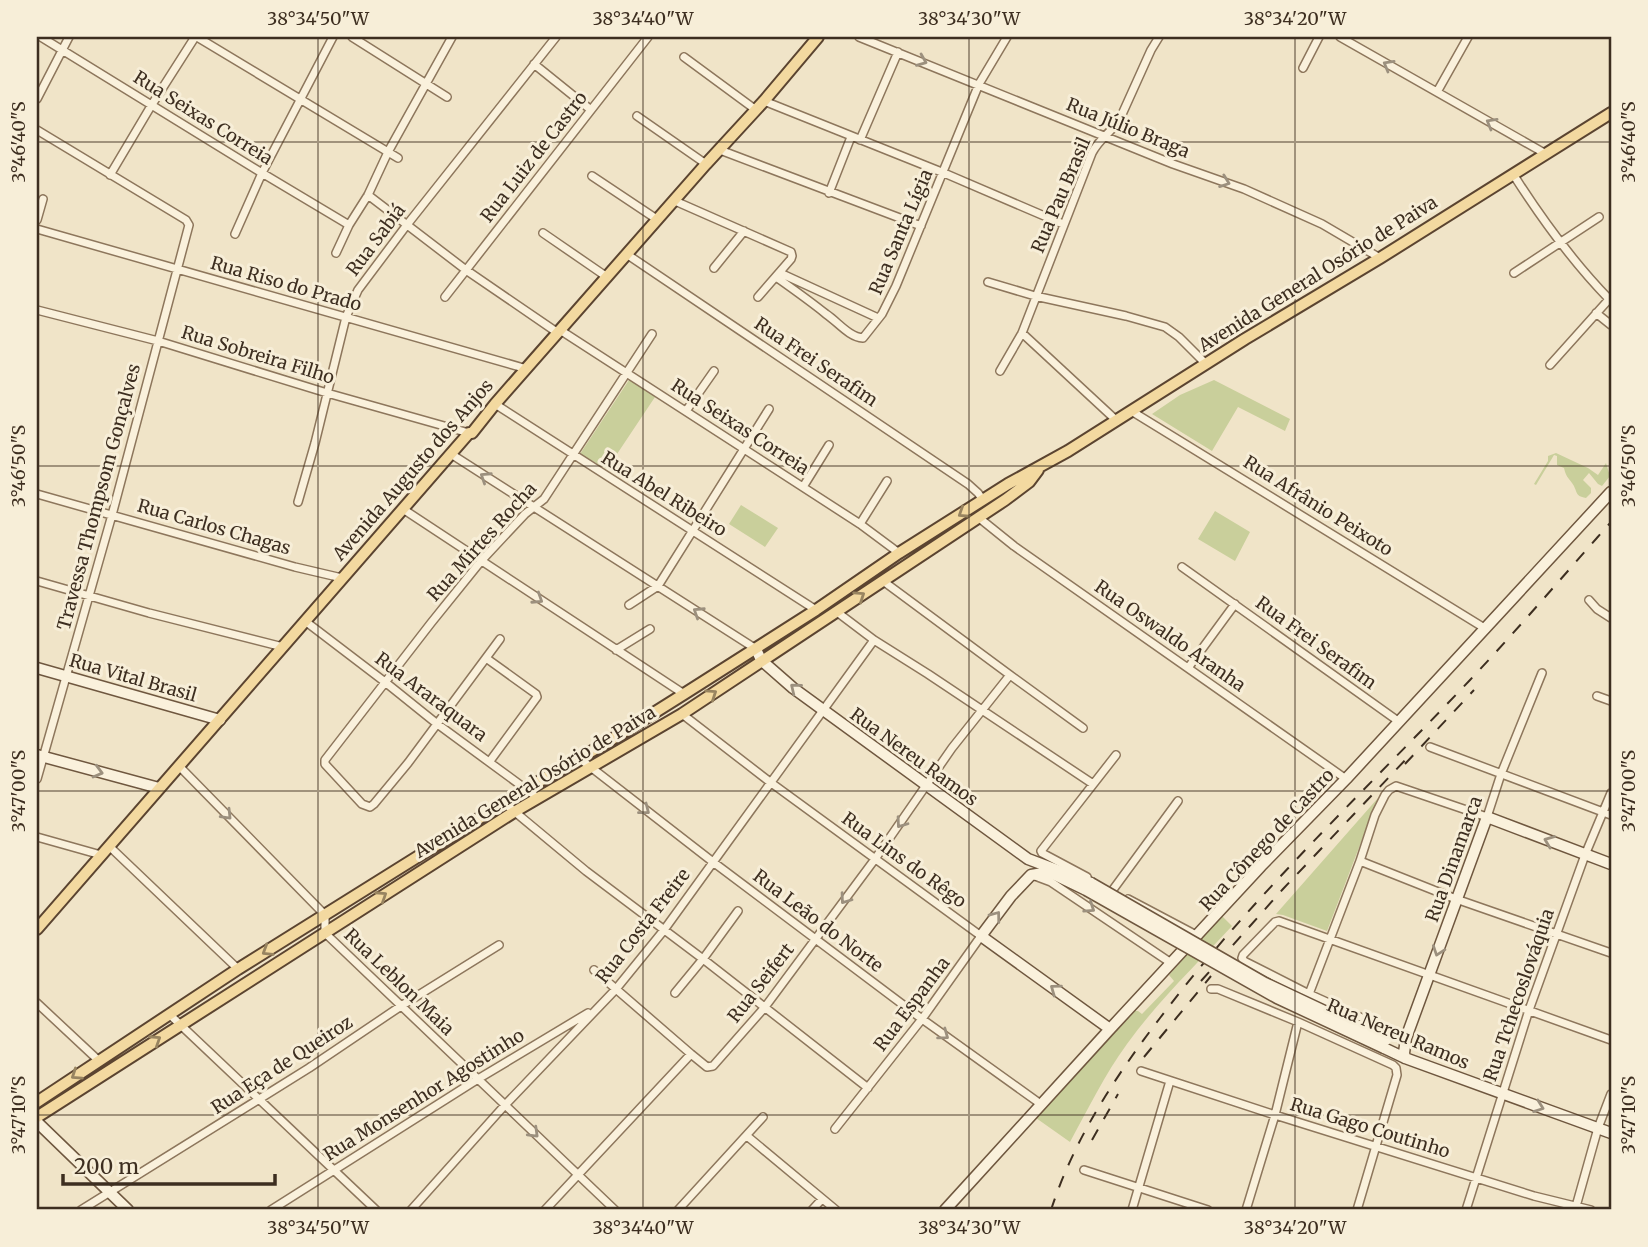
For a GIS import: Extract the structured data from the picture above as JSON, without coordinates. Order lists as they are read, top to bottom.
{
  "streets": {
    "main road": ["Avenida General Osório de Paiva", "Avenida Augusto dos Anjos"],
    "street": [
      "Rua Seixas Correia",
      "Rua Júlio Braga",
      "Rua Luiz de Castro",
      "Rua Pau Brasil",
      "Rua Santa Lígia",
      "Rua Sabiá",
      "Rua Riso do Prado",
      "Rua Sobreira Filho",
      "Rua Frei Serafim",
      "Rua Abel Ribeiro",
      "Travessa Thompsom Gonçalves",
      "Rua Afrânio Peixoto",
      "Rua Carlos Chagas",
      "Rua Mirtes Rocha",
      "Rua Oswaldo Aranha",
      "Rua Vital Brasil",
      "Rua Araraquara",
      "Rua Nereu Ramos",
      "Rua Cônego de Castro",
      "Rua Dinamarca",
      "Rua Lins do Rêgo",
      "Rua Leão do Norte",
      "Rua Costa Freire",
      "Rua Leblon Maia",
      "Rua Seifert",
      "Rua Tchecoslováquia",
      "Rua Espanha",
      "Rua Eça de Queiroz",
      "Rua Monsenhor Agostinho",
      "Rua Gago Coutinho"
    ]
  },
  "crossings": [
    ["Rua Seixas Correia", "Rua Luiz de Castro"],
    ["Rua Seixas Correia", "Rua Sabiá"],
    ["Rua Seixas Correia", "Avenida General Osório de Paiva"],
    ["Rua Seixas Correia", "Avenida Augusto dos Anjos"],
    ["Rua Seixas Correia", "Rua Mirtes Rocha"],
    ["Rua Júlio Braga", "Rua Pau Brasil"],
    ["Rua Júlio Braga", "Rua Santa Lígia"],
    ["Rua Júlio Braga", "Avenida General Osório de Paiva"],
    ["Rua Sabiá", "Rua Riso do Prado"],
    ["Rua Sabiá", "Rua Sobreira Filho"],
    ["Avenida General Osório de Paiva", "Rua Frei Serafim"],
    ["Avenida General Osório de Paiva", "Rua Abel Ribeiro"],
    ["Avenida General Osório de Paiva", "Rua Afrânio Peixoto"],
    ["Avenida General Osório de Paiva", "Rua Oswaldo Aranha"],
    ["Avenida General Osório de Paiva", "Rua Araraquara"],
    ["Avenida General Osório de Paiva", "Rua Nereu Ramos"],
    ["Avenida General Osório de Paiva", "Rua Lins do Rêgo"],
    ["Avenida General Osório de Paiva", "Rua Leão do Norte"],
    ["Avenida General Osório de Paiva", "Rua Leblon Maia"],
    ["Rua Riso do Prado", "Avenida Augusto dos Anjos"],
    ["Rua Riso do Prado", "Travessa Thompsom Gonçalves"],
    ["Rua Sobreira Filho", "Avenida Augusto dos Anjos"],
    ["Rua Sobreira Filho", "Travessa Thompsom Gonçalves"],
    ["Rua Frei Serafim", "Avenida Augusto dos Anjos"],
    ["Rua Frei Serafim", "Rua Cônego de Castro"],
    ["Avenida Augusto dos Anjos", "Rua Abel Ribeiro"],
    ["Avenida Augusto dos Anjos", "Rua Carlos Chagas"],
    ["Avenida Augusto dos Anjos", "Rua Vital Brasil"],
    ["Avenida Augusto dos Anjos", "Rua Araraquara"],
    ["Rua Abel Ribeiro", "Rua Mirtes Rocha"],
    ["Travessa Thompsom Gonçalves", "Rua Carlos Chagas"],
    ["Travessa Thompsom Gonçalves", "Rua Vital Brasil"],
    ["Rua Afrânio Peixoto", "Rua Cônego de Castro"],
    ["Rua Mirtes Rocha", "Rua Araraquara"],
    ["Rua Oswaldo Aranha", "Rua Cônego de Castro"],
    ["Rua Nereu Ramos", "Rua Dinamarca"],
    ["Rua Nereu Ramos", "Rua Costa Freire"],
    ["Rua Nereu Ramos", "Rua Seifert"],
    ["Rua Nereu Ramos", "Rua Tchecoslováquia"],
    ["Rua Nereu Ramos", "Rua Espanha"],
    ["Rua Nereu Ramos", "Rua Gago Coutinho"],
    ["Rua Cônego de Castro", "Rua Lins do Rêgo"],
    ["Rua Cônego de Castro", "Rua Leão do Norte"],
    ["Rua Lins do Rêgo", "Rua Costa Freire"],
    ["Rua Lins do Rêgo", "Rua Seifert"],
    ["Rua Lins do Rêgo", "Rua Espanha"],
    ["Rua Leão do Norte", "Rua Costa Freire"],
    ["Rua Leão do Norte", "Rua Seifert"],
    ["Rua Leão do Norte", "Rua Espanha"],
    ["Rua Costa Freire", "Rua Leblon Maia"],
    ["Rua Costa Freire", "Rua Monsenhor Agostinho"],
    ["Rua Leblon Maia", "Rua Eça de Queiroz"],
    ["Rua Leblon Maia", "Rua Monsenhor Agostinho"],
    ["Rua Tchecoslováquia", "Rua Gago Coutinho"]
  ],
  "one_way": ["Rua Júlio Braga", "Rua Leão do Norte", "Rua Seifert"],
  "scale_bar": "200 m",
  "coordinates": [
    "38°34'50\"W",
    "38°34'40\"W",
    "38°34'30\"W",
    "38°34'20\"W",
    "3°46'40\"S",
    "3°46'50\"S",
    "3°47'00\"S",
    "3°47'10\"S"
  ]
}
